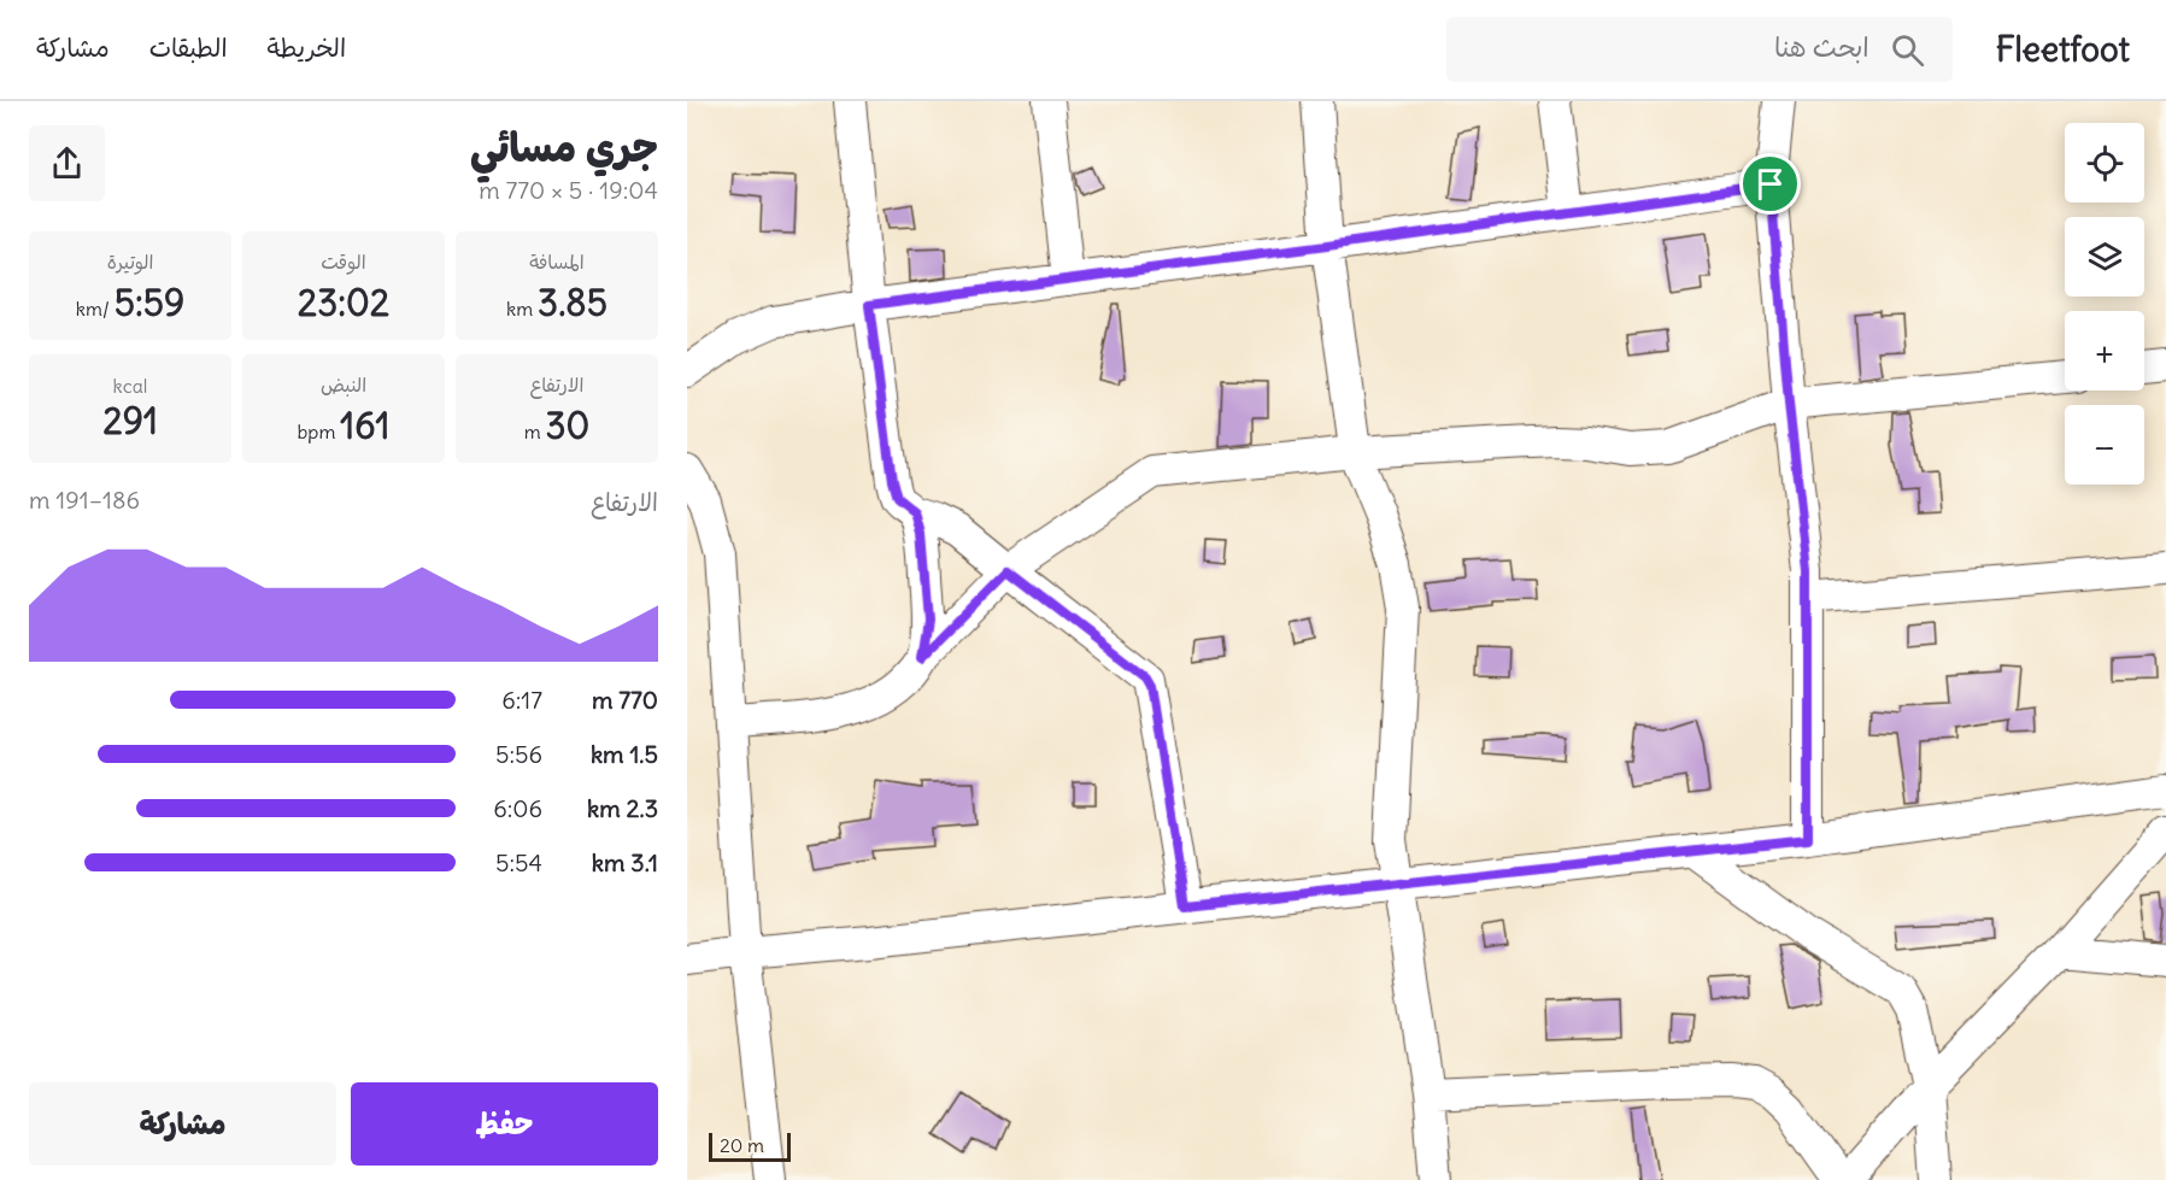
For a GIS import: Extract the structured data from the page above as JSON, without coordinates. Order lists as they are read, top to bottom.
{
  "scale_bar": "20 m",
  "page": {
    "header": "Fleetfoot",
    "search": "ابحث هنا",
    "nav": ["الخريطة", "الطبقات", "مشاركة"],
    "heading": ["جري مسائي", "19:04 · 5 × 770 m"],
    "map_buttons": ["+", "−"],
    "stats": [
      ["المسافة", "3.85 km"],
      ["الوقت", "23:02"],
      ["الوتيرة", "5:59 /km"],
      ["الارتفاع", "30 m"],
      ["النبض", "161 bpm"],
      ["kcal", "291"]
    ],
    "chart": ["الارتفاع", "186–191 m"],
    "list": [
      {
        "name": "770 m",
        "note": "6:17"
      },
      {
        "name": "1.5 km",
        "note": "5:56"
      },
      {
        "name": "2.3 km",
        "note": "6:06"
      },
      {
        "name": "3.1 km",
        "note": "5:54"
      }
    ],
    "buttons": ["حفظ", "مشاركة"],
    "scale": "20 m"
  }
}
